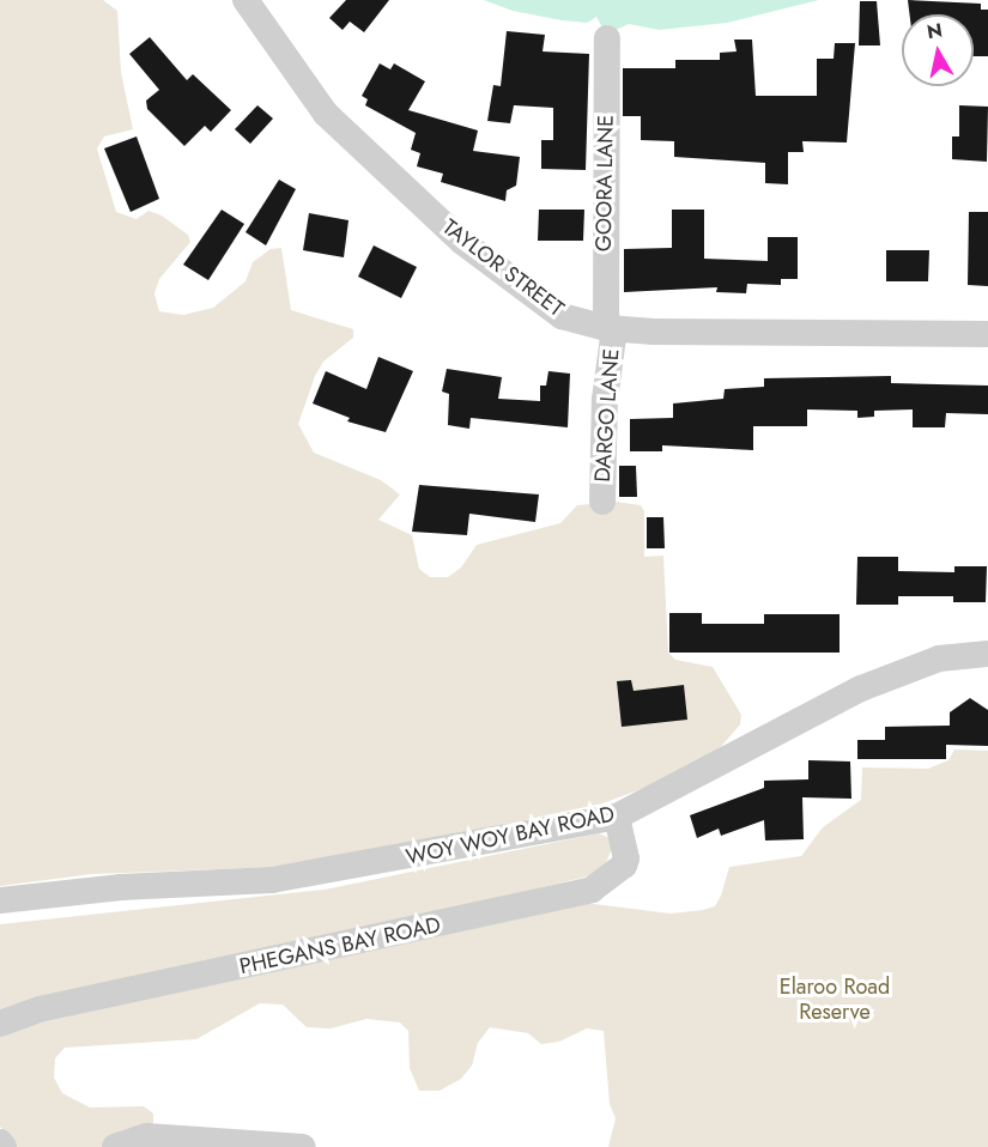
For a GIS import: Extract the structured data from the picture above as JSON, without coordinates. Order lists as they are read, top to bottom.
{
  "streets": {
    "street": [
      "GOORA LANE",
      "TAYLOR STREET",
      "DARGO LANE",
      "WOY WOY BAY ROAD",
      "PHEGANS BAY ROAD"
    ]
  },
  "crossings": [
    ["GOORA LANE", "TAYLOR STREET"],
    ["GOORA LANE", "DARGO LANE"],
    ["TAYLOR STREET", "DARGO LANE"],
    ["WOY WOY BAY ROAD", "PHEGANS BAY ROAD"]
  ],
  "parks": ["Elaroo Road Reserve"],
  "north": "top"
}
